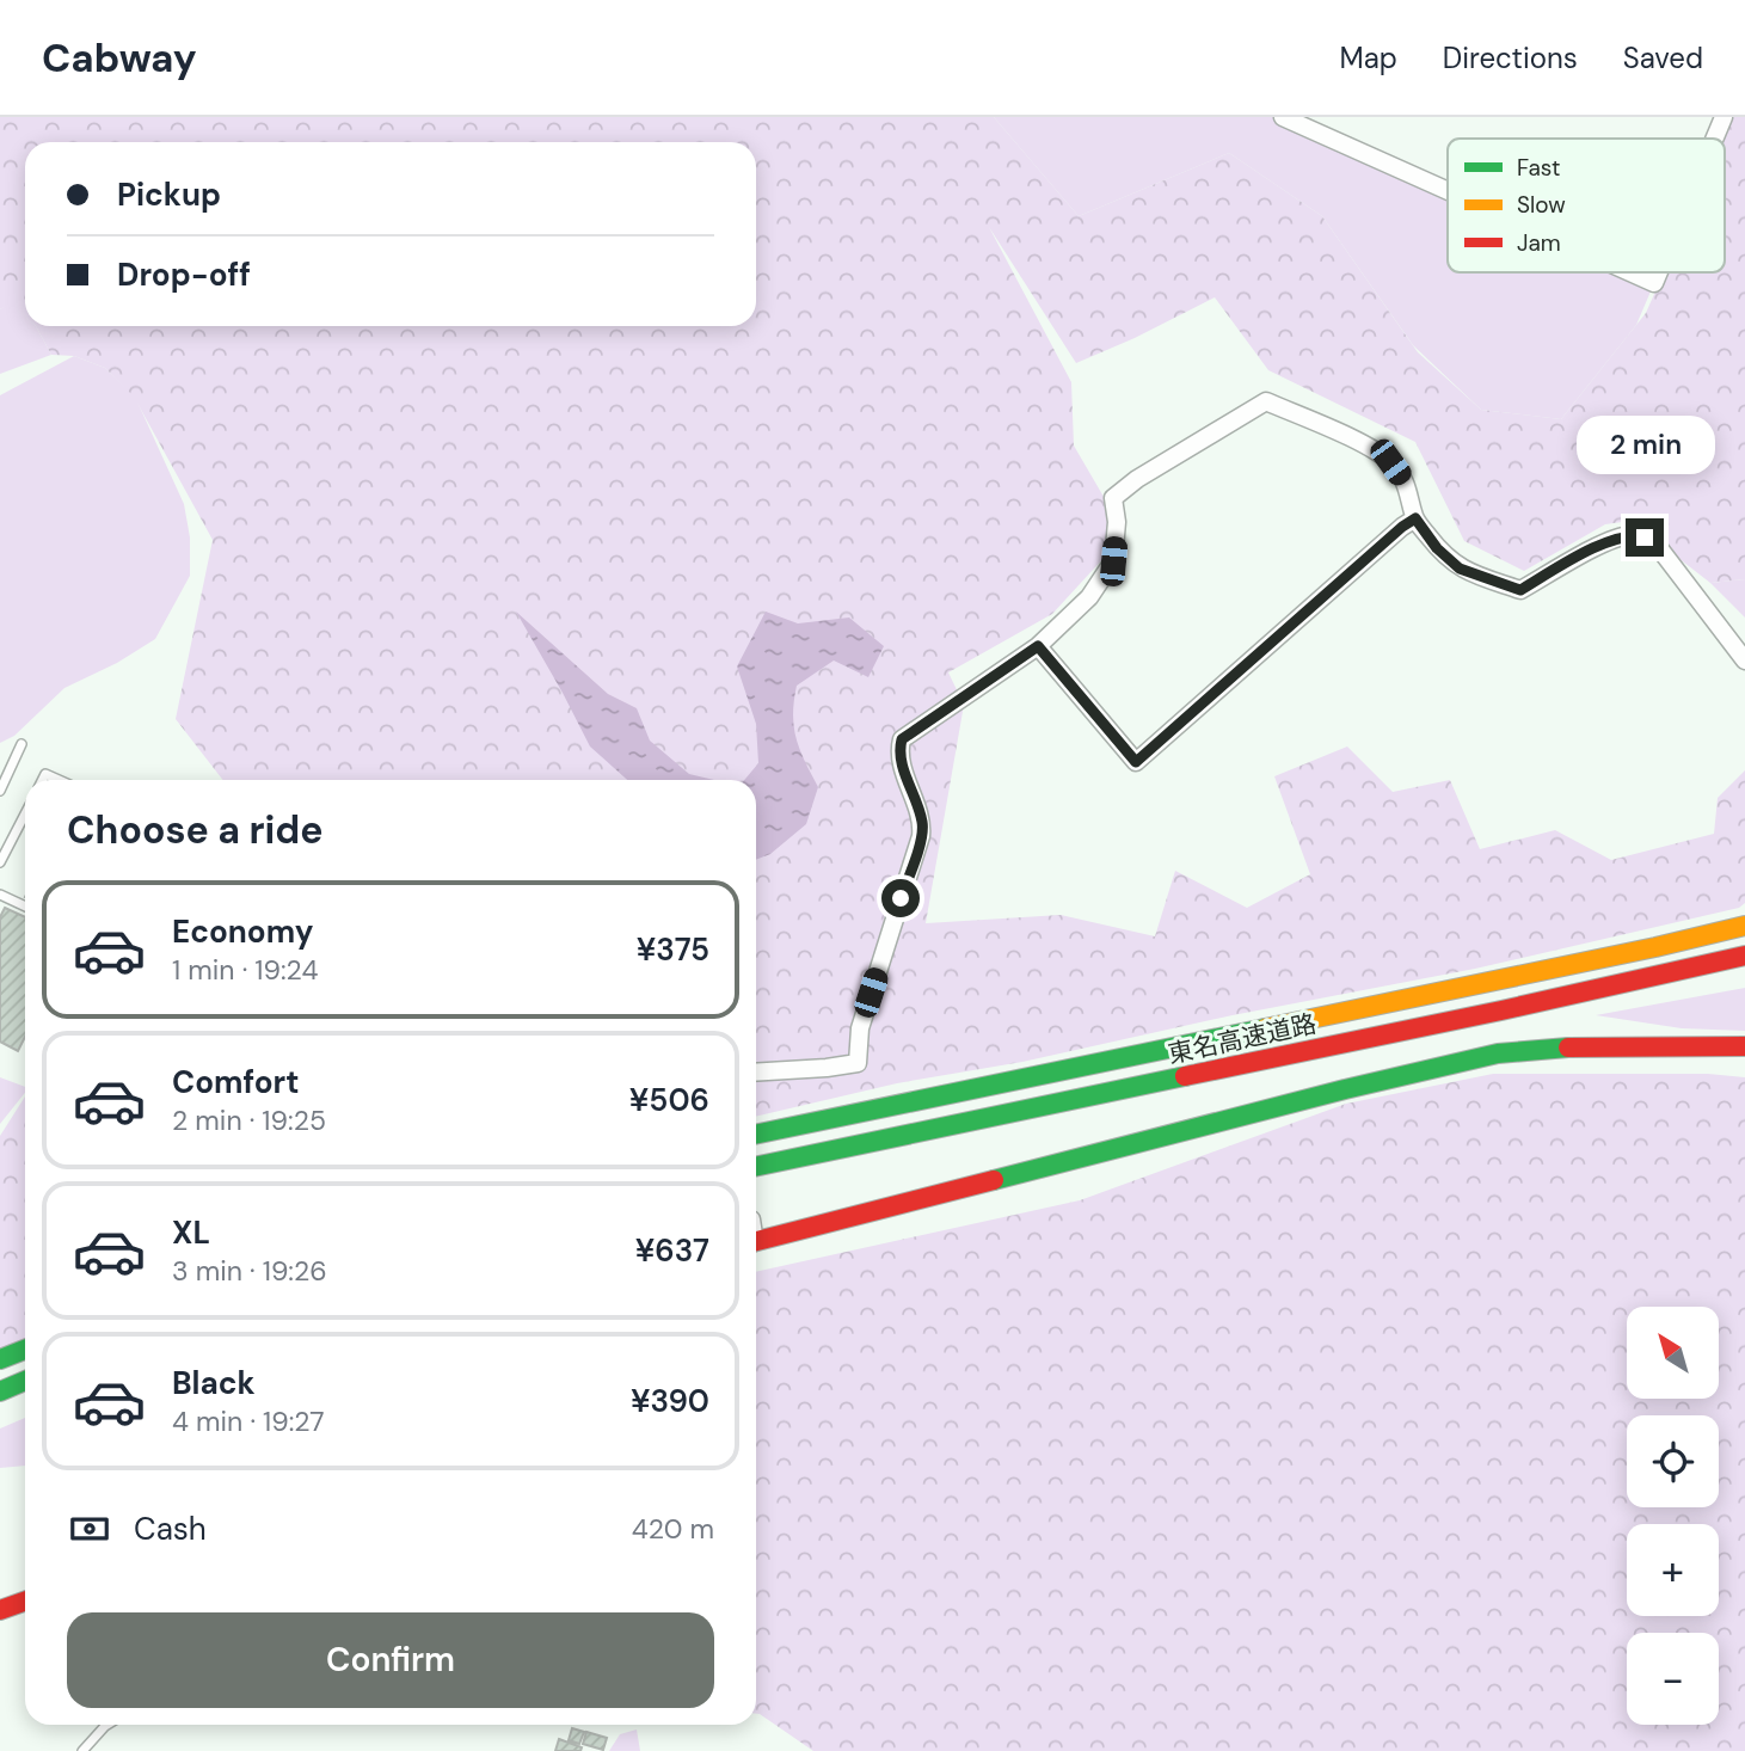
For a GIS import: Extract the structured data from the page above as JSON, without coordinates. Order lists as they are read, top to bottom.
{
  "streets": {
    "main road": ["東名高速道路"]
  },
  "legend": ["Fast", "Slow", "Jam"],
  "north": "top left",
  "page": {
    "header": "Cabway",
    "nav": ["Map", "Directions", "Saved"],
    "banner": ["Pickup", "Drop-off"],
    "bubble": "2 min",
    "heading": "Choose a ride",
    "list": [
      {
        "name": "Economy",
        "note": "1 min · 19:24",
        "value": "¥375"
      },
      {
        "name": "Comfort",
        "note": "2 min · 19:25",
        "value": "¥506"
      },
      {
        "name": "XL",
        "note": "3 min · 19:26",
        "value": "¥637"
      },
      {
        "name": "Black",
        "note": "4 min · 19:27",
        "value": "¥390"
      }
    ],
    "map_buttons": ["+", "−"],
    "pay": ["Cash", "420 m"],
    "buttons": "Confirm"
  }
}
